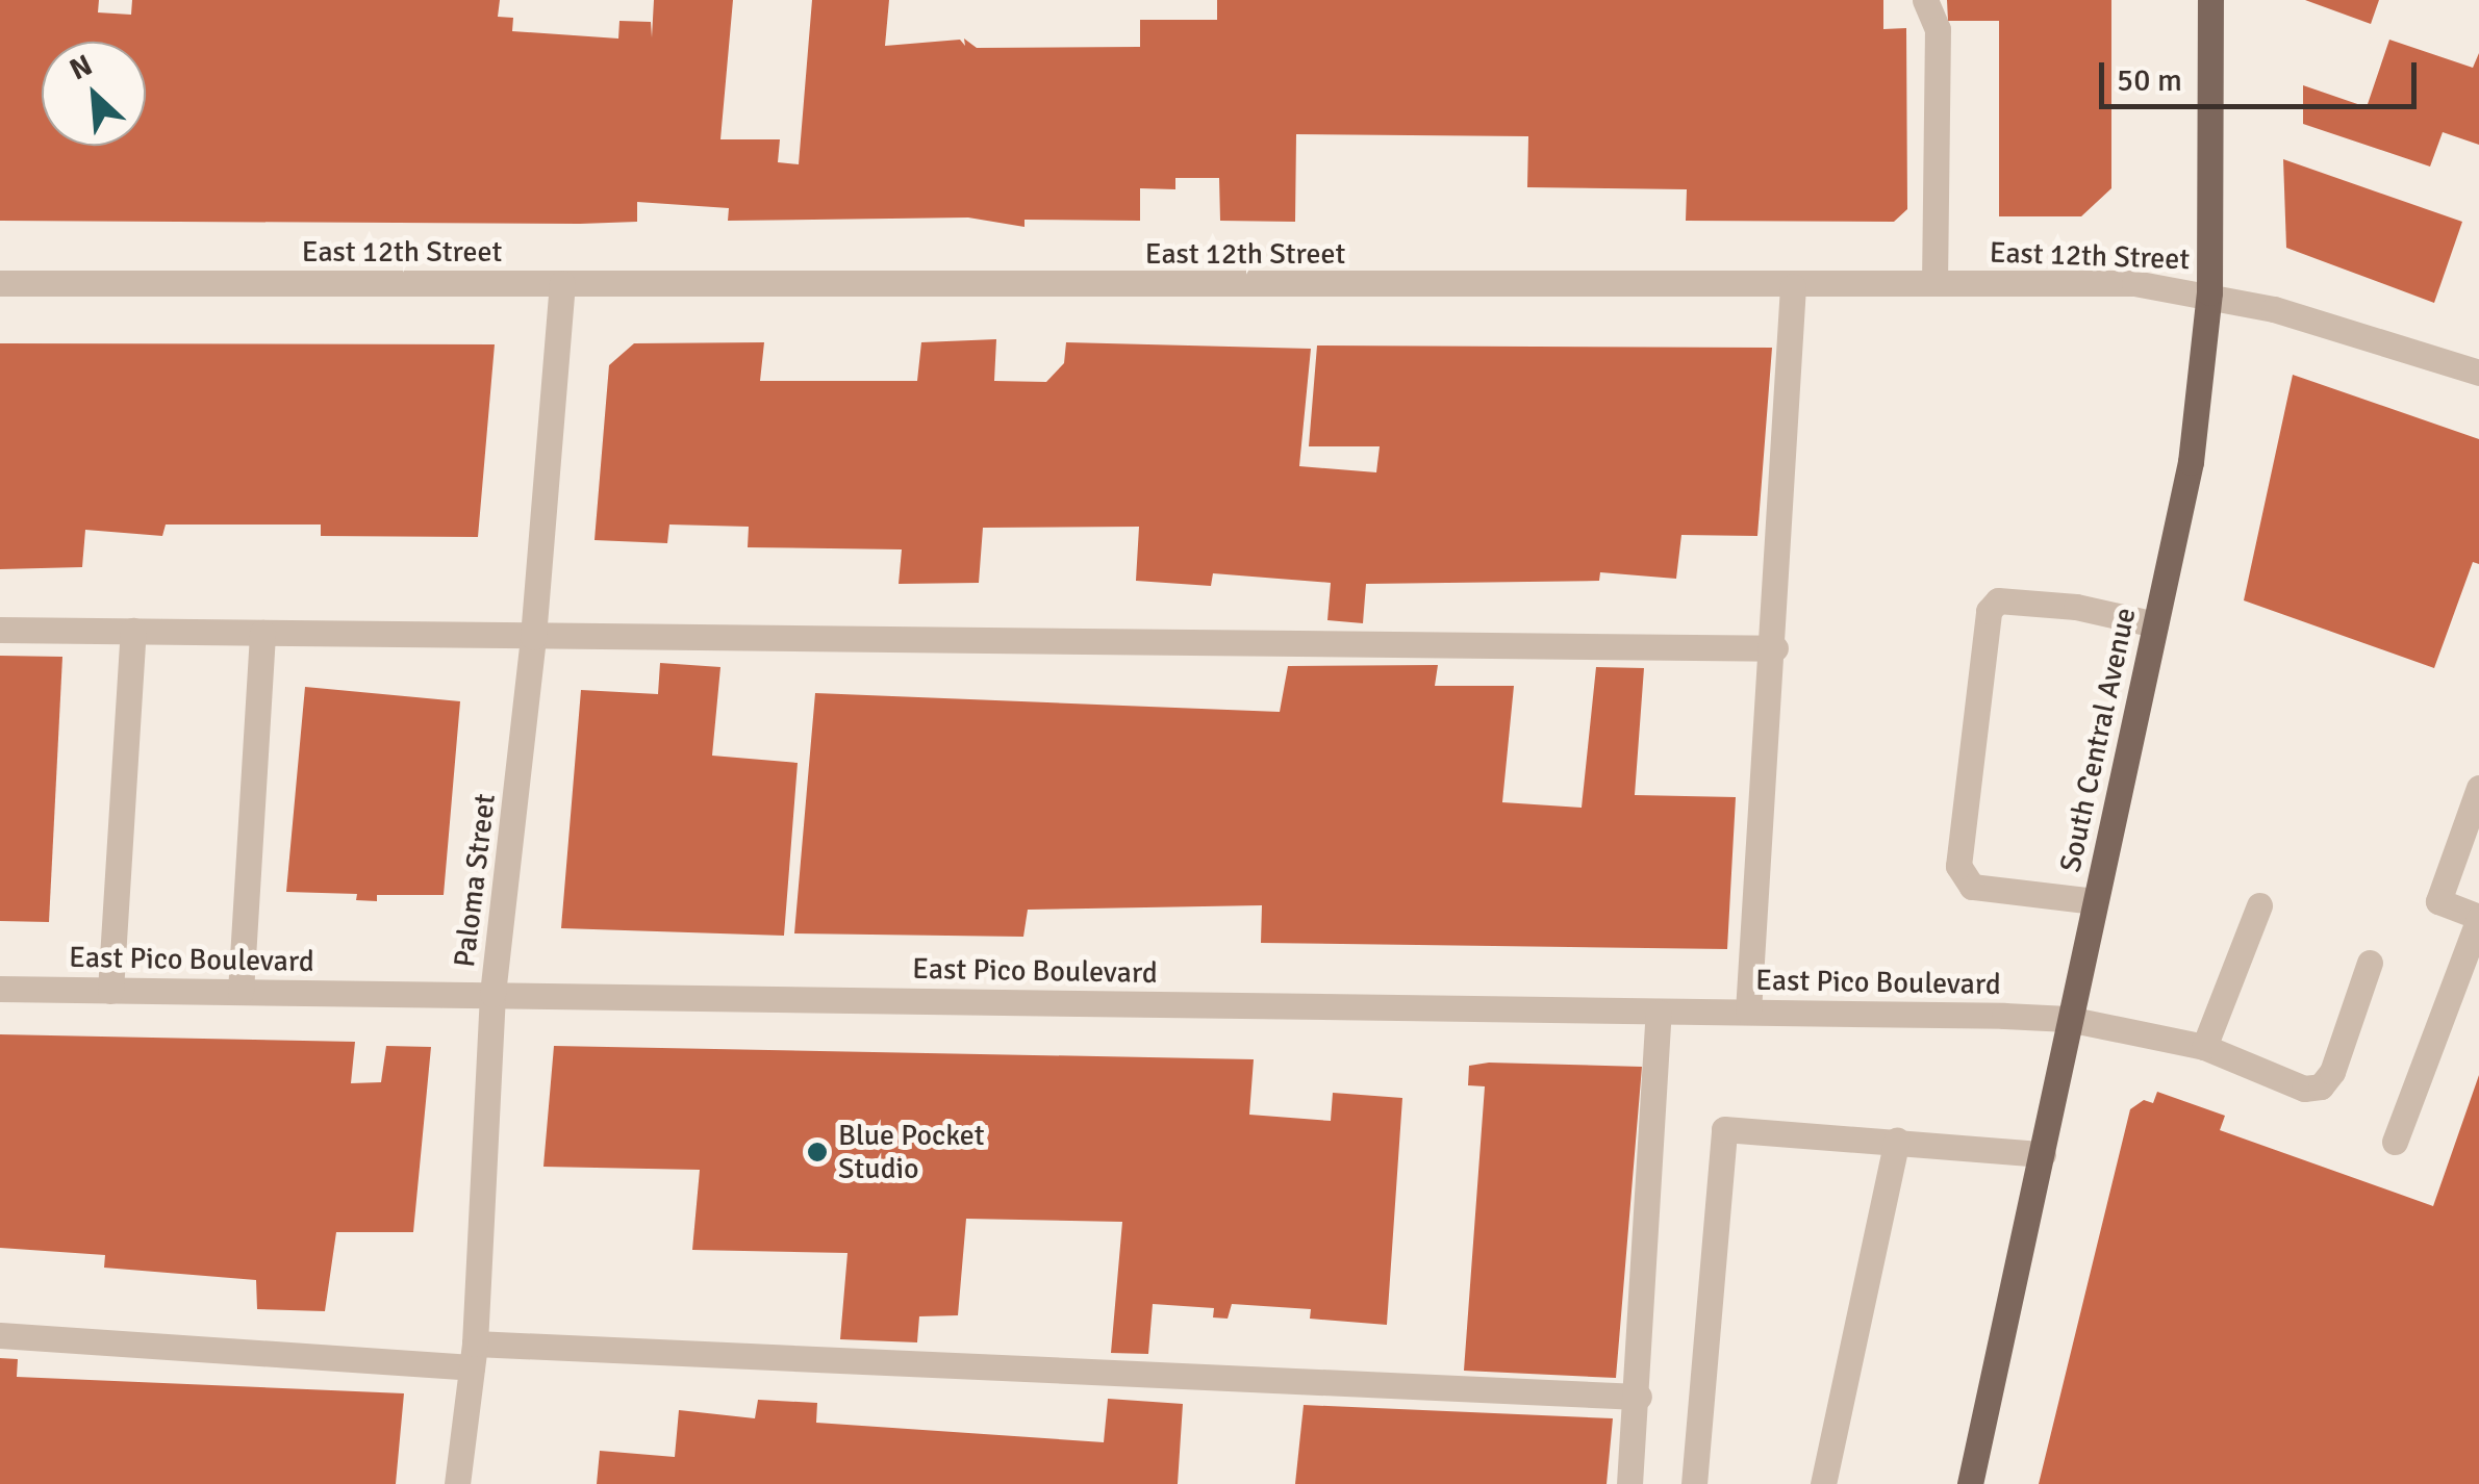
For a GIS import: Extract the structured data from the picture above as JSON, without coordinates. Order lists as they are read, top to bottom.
{
  "streets": {
    "main road": ["South Central Avenue"],
    "street": ["East 12th Street", "Paloma Street", "East Pico Boulevard"]
  },
  "crossings": [
    ["East 12th Street", "South Central Avenue"],
    ["East 12th Street", "Paloma Street"],
    ["South Central Avenue", "East Pico Boulevard"],
    ["Paloma Street", "East Pico Boulevard"]
  ],
  "places": ["Blue Pocket Studio"],
  "scale_bar": "50 m",
  "north": "top left"
}
